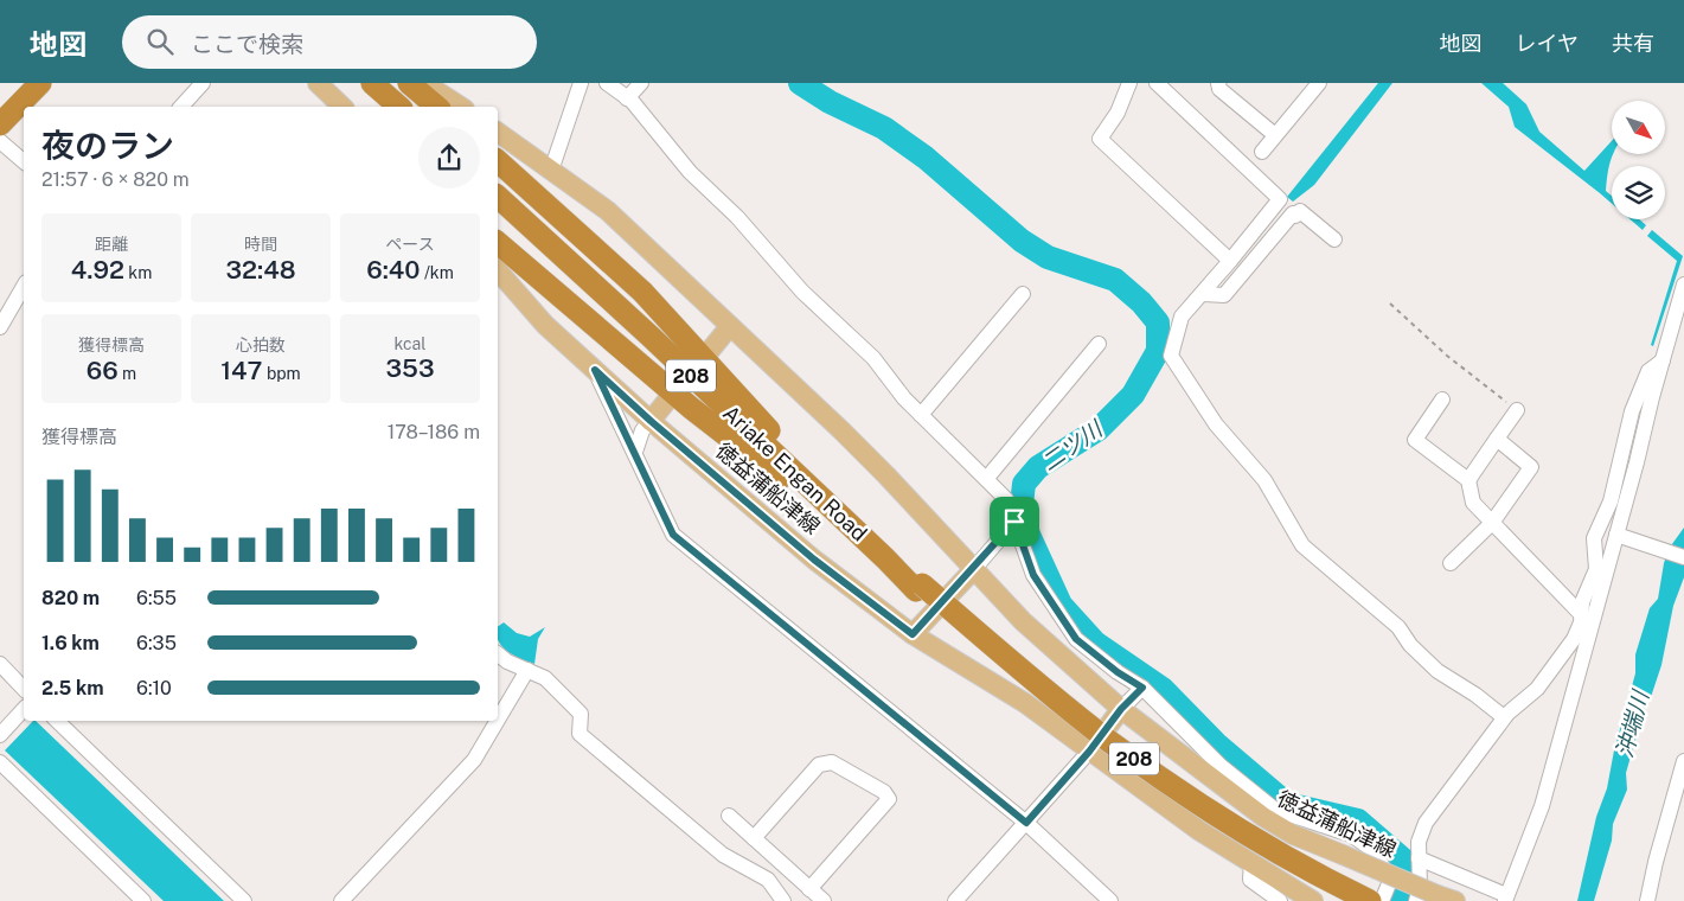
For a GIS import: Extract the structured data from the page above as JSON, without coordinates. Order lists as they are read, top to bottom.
{
  "streets": {
    "highway": ["208", "Ariake Engan Road"],
    "main road": ["徳益蒲船津線"]
  },
  "water": ["二ツ川", "沖端川"],
  "north": "bottom right",
  "page": {
    "header": "地図",
    "search": "ここで検索",
    "nav": ["地図", "レイヤ", "共有"],
    "heading": ["夜のラン", "21:57 · 6 × 820 m"],
    "stats": [
      ["距離", "4.92 km"],
      ["時間", "32:48"],
      ["ペース", "6:40 /km"],
      ["獲得標高", "66 m"],
      ["心拍数", "147 bpm"],
      ["kcal", "353"]
    ],
    "chart": ["獲得標高", "178–186 m"],
    "list": [
      {
        "name": "820 m",
        "note": "6:55"
      },
      {
        "name": "1.6 km",
        "note": "6:35"
      },
      {
        "name": "2.5 km",
        "note": "6:10"
      }
    ]
  }
}
